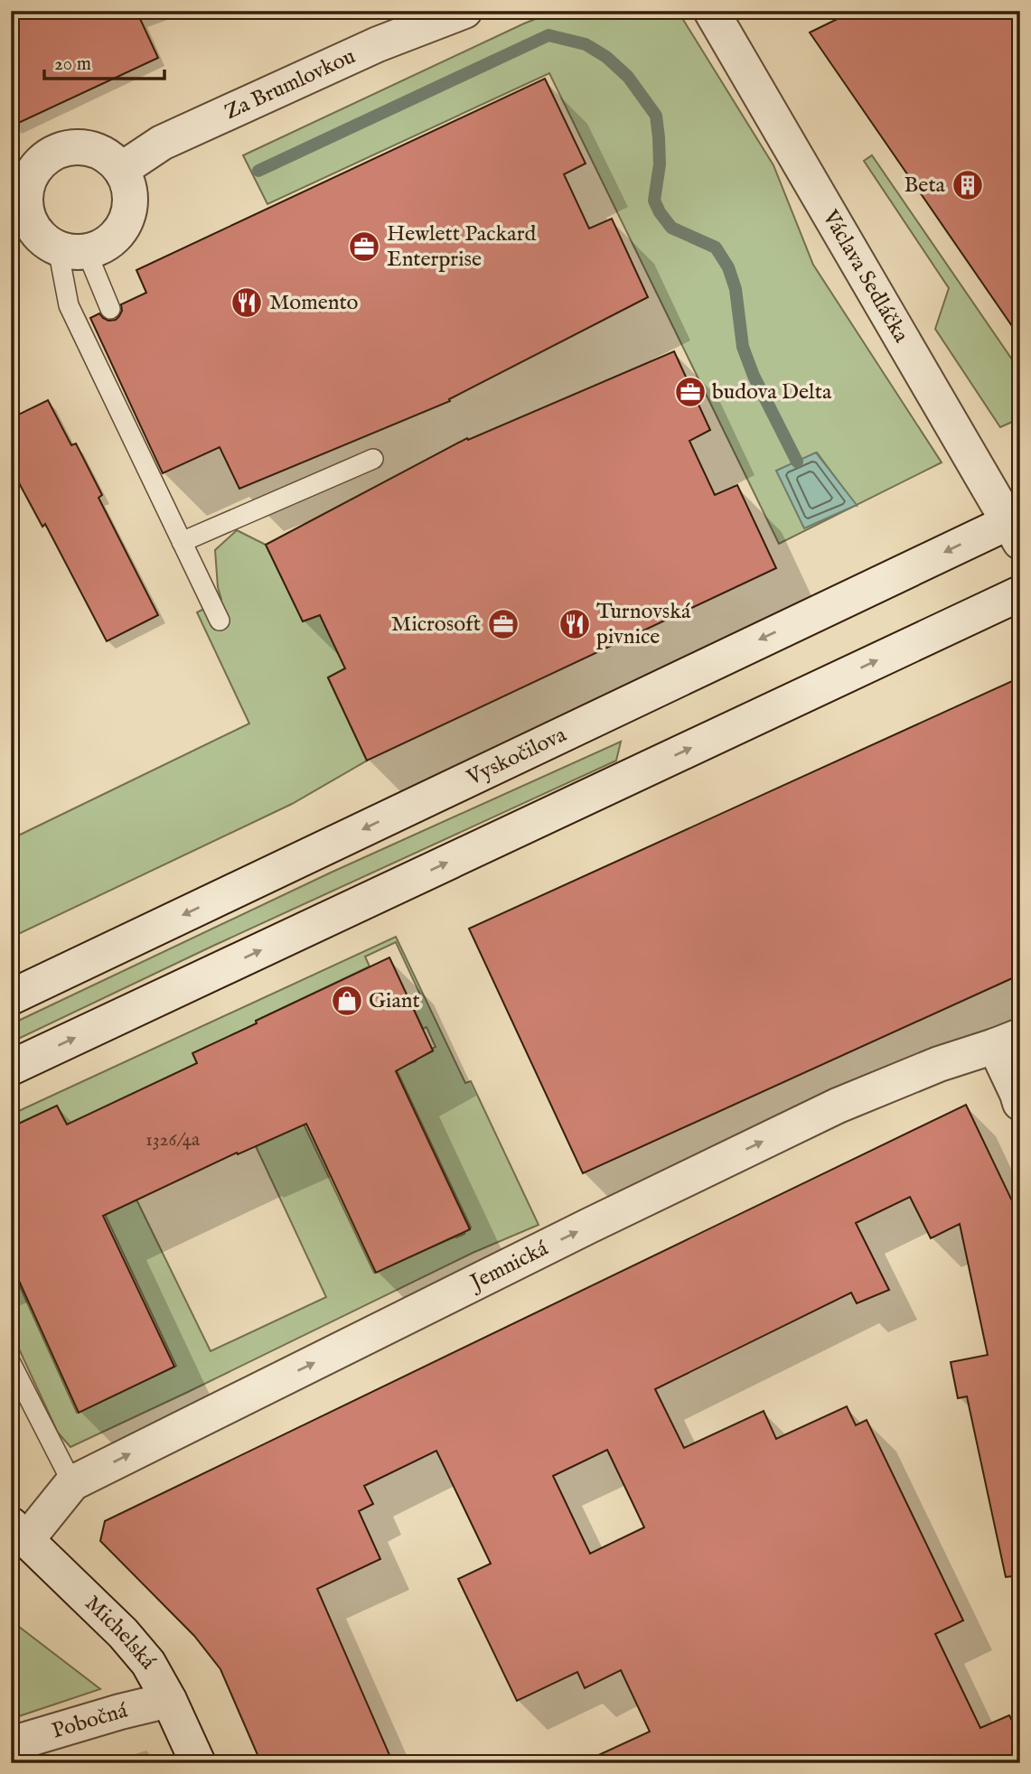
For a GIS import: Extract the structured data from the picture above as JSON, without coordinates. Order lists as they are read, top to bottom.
{
  "streets": {
    "street": [
      "Za Brumlovkou",
      "Václava Sedláčka",
      "Vyskočilova",
      "Jemnická",
      "Michelská",
      "Pobočná"
    ]
  },
  "crossings": [
    ["Václava Sedláčka", "Vyskočilova"],
    ["Jemnická", "Michelská"],
    ["Michelská", "Pobočná"]
  ],
  "one_way": ["Jemnická"],
  "places": {
    "building": ["Beta"],
    "office": ["Hewlett Packard Enterprise", "budova Delta", "Microsoft"],
    "restaurant": ["Momento", "Turnovská pivnice"],
    "shop": ["Giant"]
  },
  "house_numbers": ["1326/4a"],
  "scale_bar": "20 m"
}
